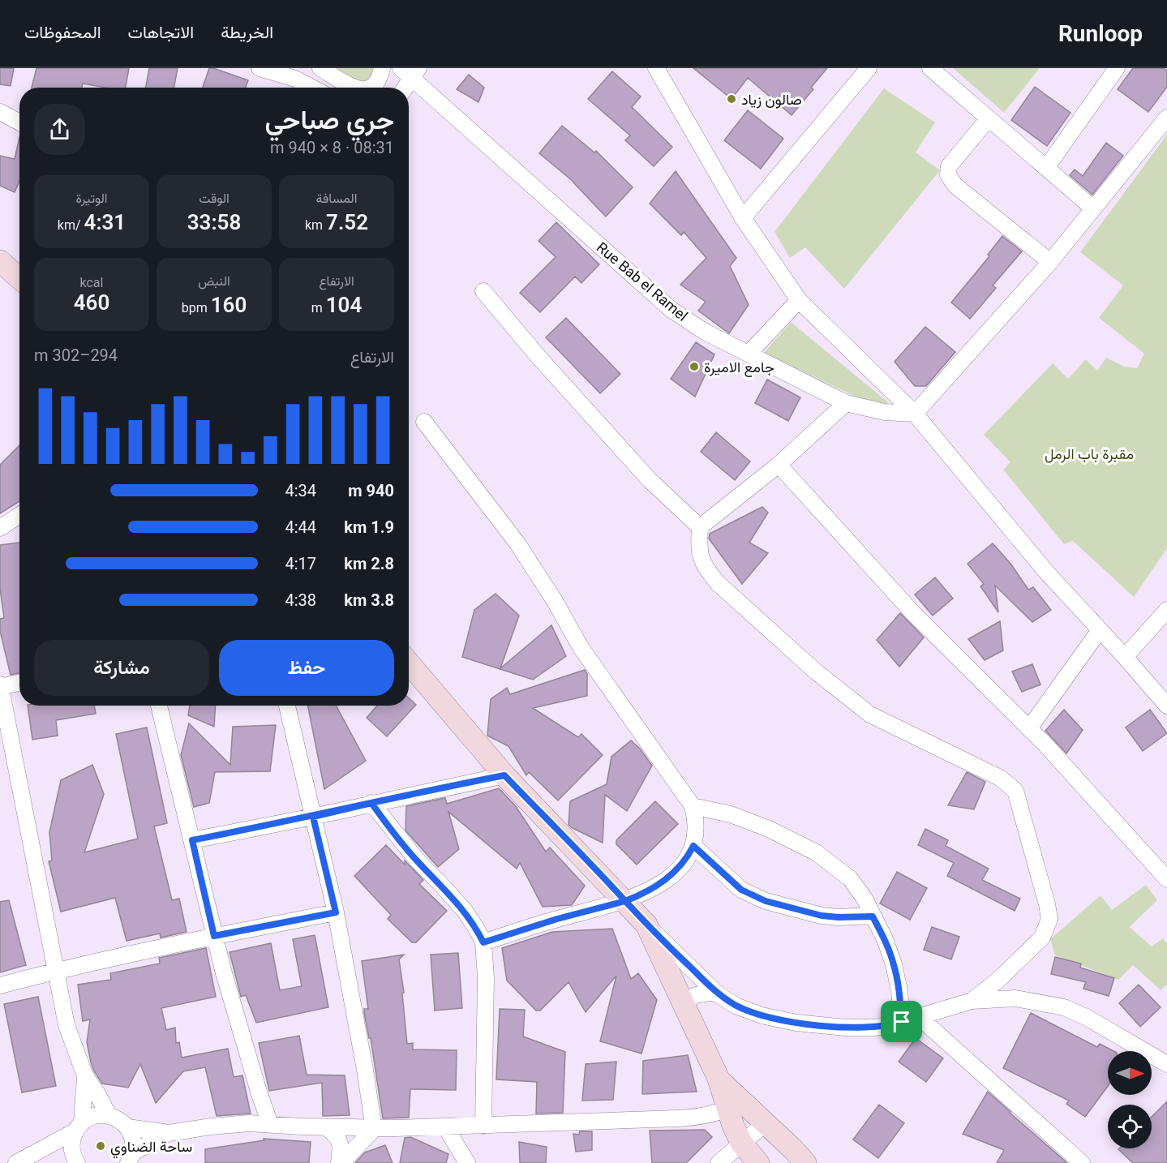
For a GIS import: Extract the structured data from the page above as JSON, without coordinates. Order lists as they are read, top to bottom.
{
  "streets": {
    "street": ["Rue Bab el Ramel"]
  },
  "parks": ["مقبرة باب الرمل"],
  "places": ["صالون زياد", "جامع الاميرة", "ساحة الضناوي"],
  "north": "right",
  "page": {
    "header": "Runloop",
    "nav": ["الخريطة", "الاتجاهات", "المحفوظات"],
    "heading": ["جري صباحي", "08:31 · 8 × 940 m"],
    "stats": [
      ["المسافة", "7.52 km"],
      ["الوقت", "33:58"],
      ["الوتيرة", "4:31 /km"],
      ["الارتفاع", "104 m"],
      ["النبض", "160 bpm"],
      ["kcal", "460"]
    ],
    "chart": ["الارتفاع", "294–302 m"],
    "list": [
      {
        "name": "940 m",
        "note": "4:34"
      },
      {
        "name": "1.9 km",
        "note": "4:44"
      },
      {
        "name": "2.8 km",
        "note": "4:17"
      },
      {
        "name": "3.8 km",
        "note": "4:38"
      }
    ],
    "buttons": ["حفظ", "مشاركة"]
  }
}
